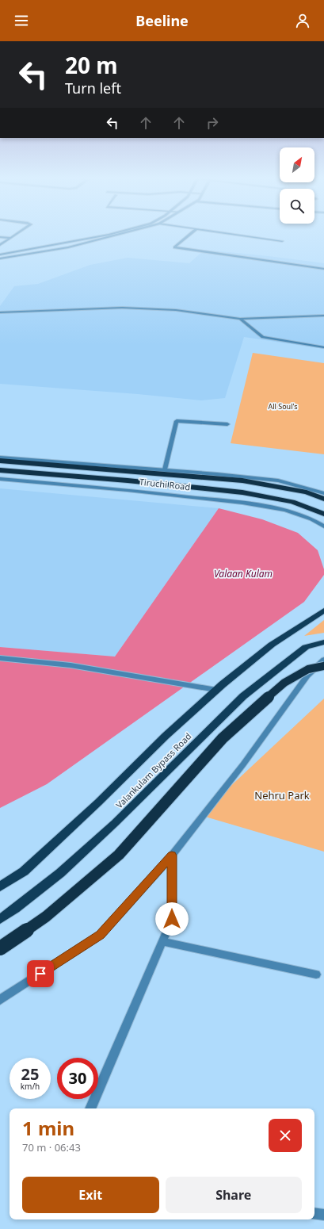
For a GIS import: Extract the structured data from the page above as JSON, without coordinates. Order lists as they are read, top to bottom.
{
  "streets": {
    "highway": ["Tiruchi Road"],
    "main road": ["Valankulam Bypass Road"]
  },
  "water": ["Valaan Kulam"],
  "parks": ["All Soul's", "Nehru Park"],
  "north": "top right",
  "page": {
    "header": "Beeline",
    "turn": ["20 m", "Turn left"],
    "speed": "25 km/h",
    "limit": "30",
    "heading": ["1 min", "70 m · 06:43"],
    "buttons": ["Exit", "Share"]
  }
}
